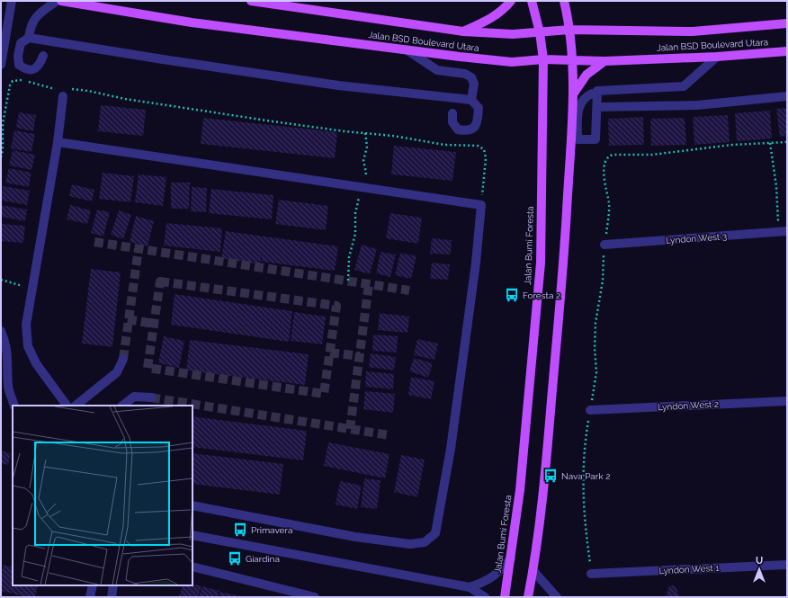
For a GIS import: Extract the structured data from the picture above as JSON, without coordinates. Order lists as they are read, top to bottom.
{
  "streets": {
    "main road": ["Jalan BSD Boulevard Utara", "Jalan Bumi Foresta"],
    "street": ["Lyndon West 3", "Lyndon West 2", "Lyndon West 1"]
  },
  "crossings": [
    ["Jalan BSD Boulevard Utara", "Jalan Bumi Foresta"]
  ],
  "places": {
    "bus stop": [
      "Foresta 2",
      "Nava Park 2",
      "Primavera",
      "Giardina"
    ]
  },
  "north": "top"
}
